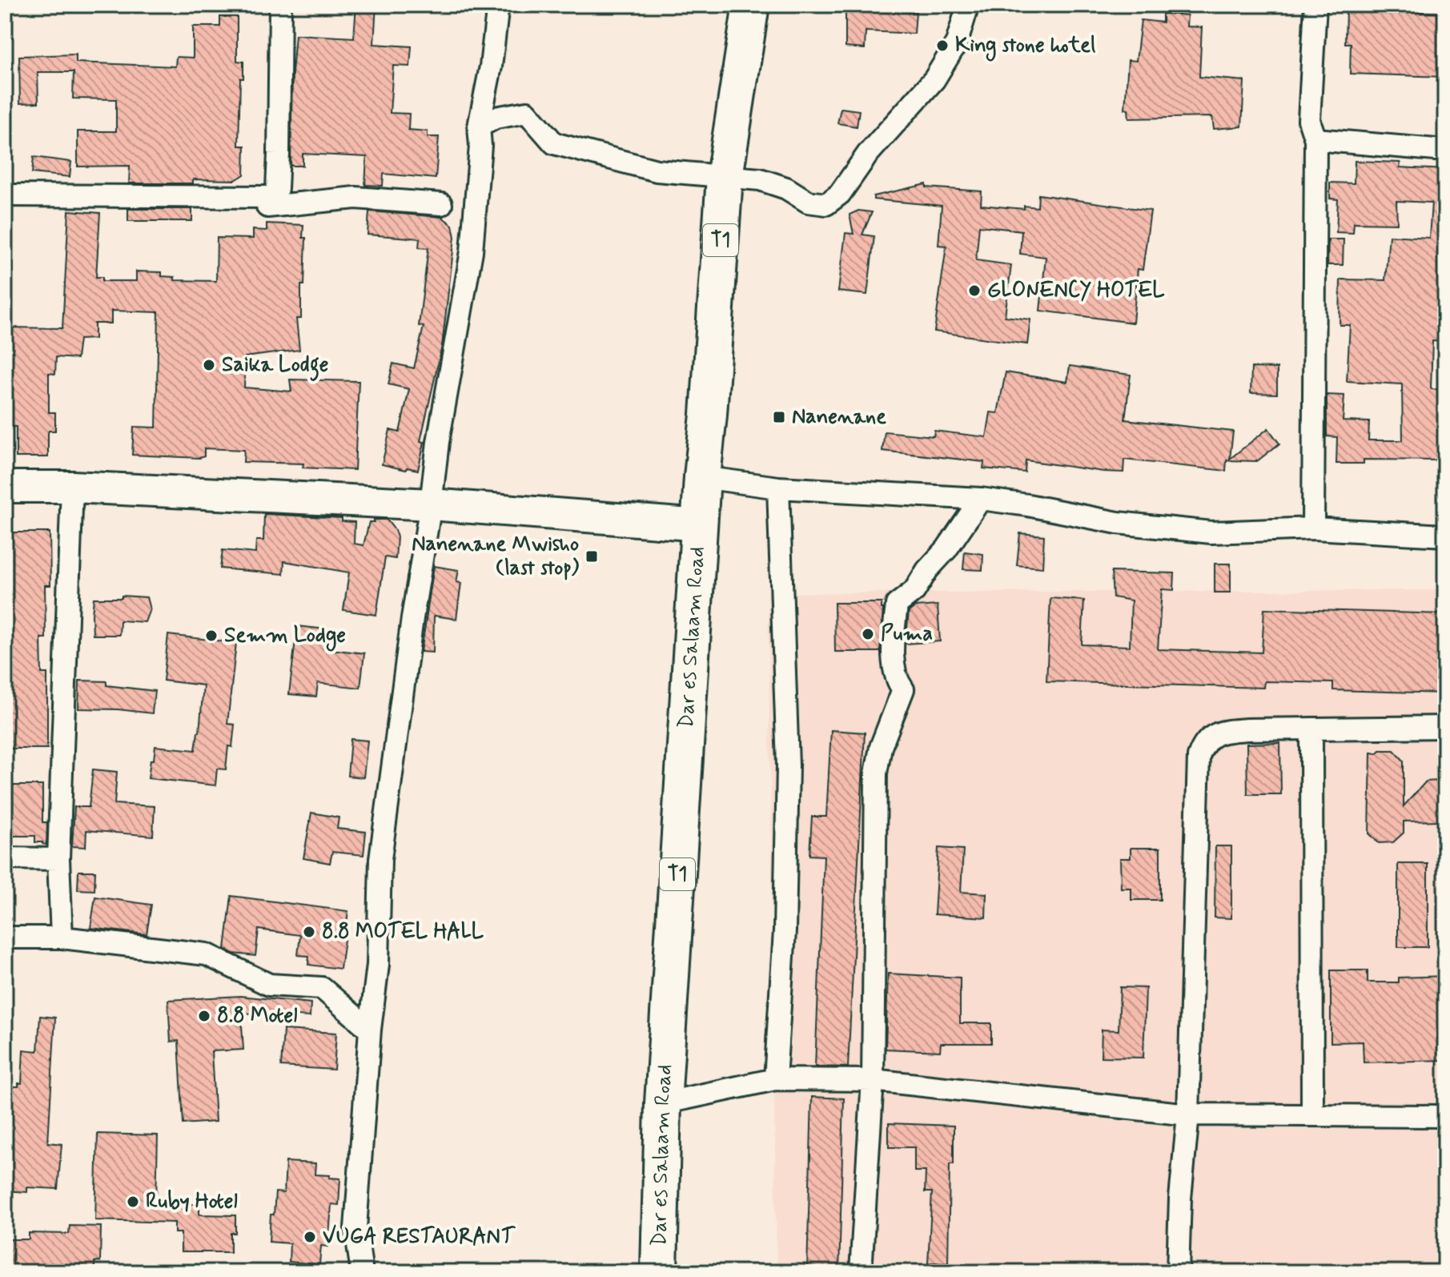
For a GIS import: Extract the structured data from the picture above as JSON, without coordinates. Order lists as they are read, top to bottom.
{
  "streets": {
    "highway": ["T1", "Dar es Salaam Road"]
  },
  "places": {
    "other": [
      "King stone hotel",
      "GLONENCY HOTEL",
      "Saika Lodge",
      "Puma",
      "Semm Lodge",
      "8.8 MOTEL HALL",
      "8.8 Motel",
      "Ruby Hotel",
      "VUGA RESTAURANT"
    ],
    "transit": ["Nanenane", "Nanenane Mwisho (last stop)"]
  }
}
